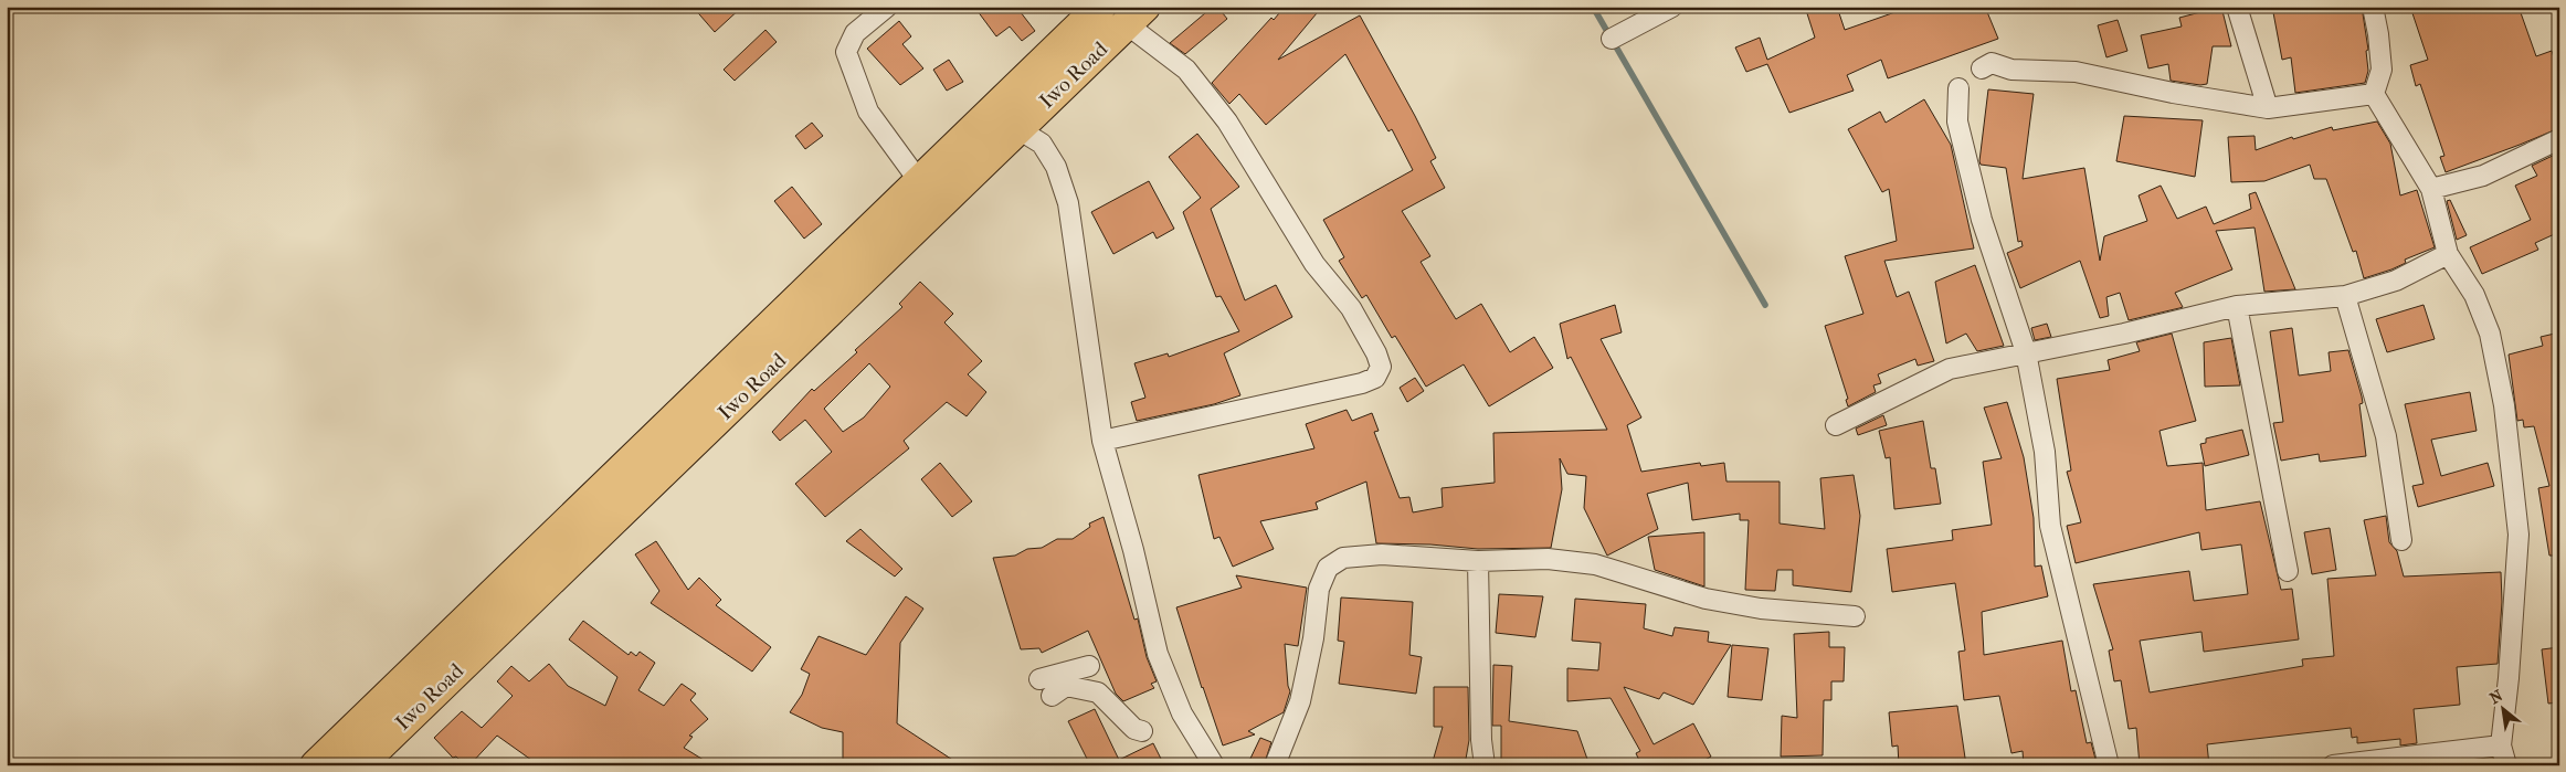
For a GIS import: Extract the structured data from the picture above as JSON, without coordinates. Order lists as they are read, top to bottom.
{
  "streets": {
    "main road": ["Iwo Road"]
  },
  "north": "top left"
}
